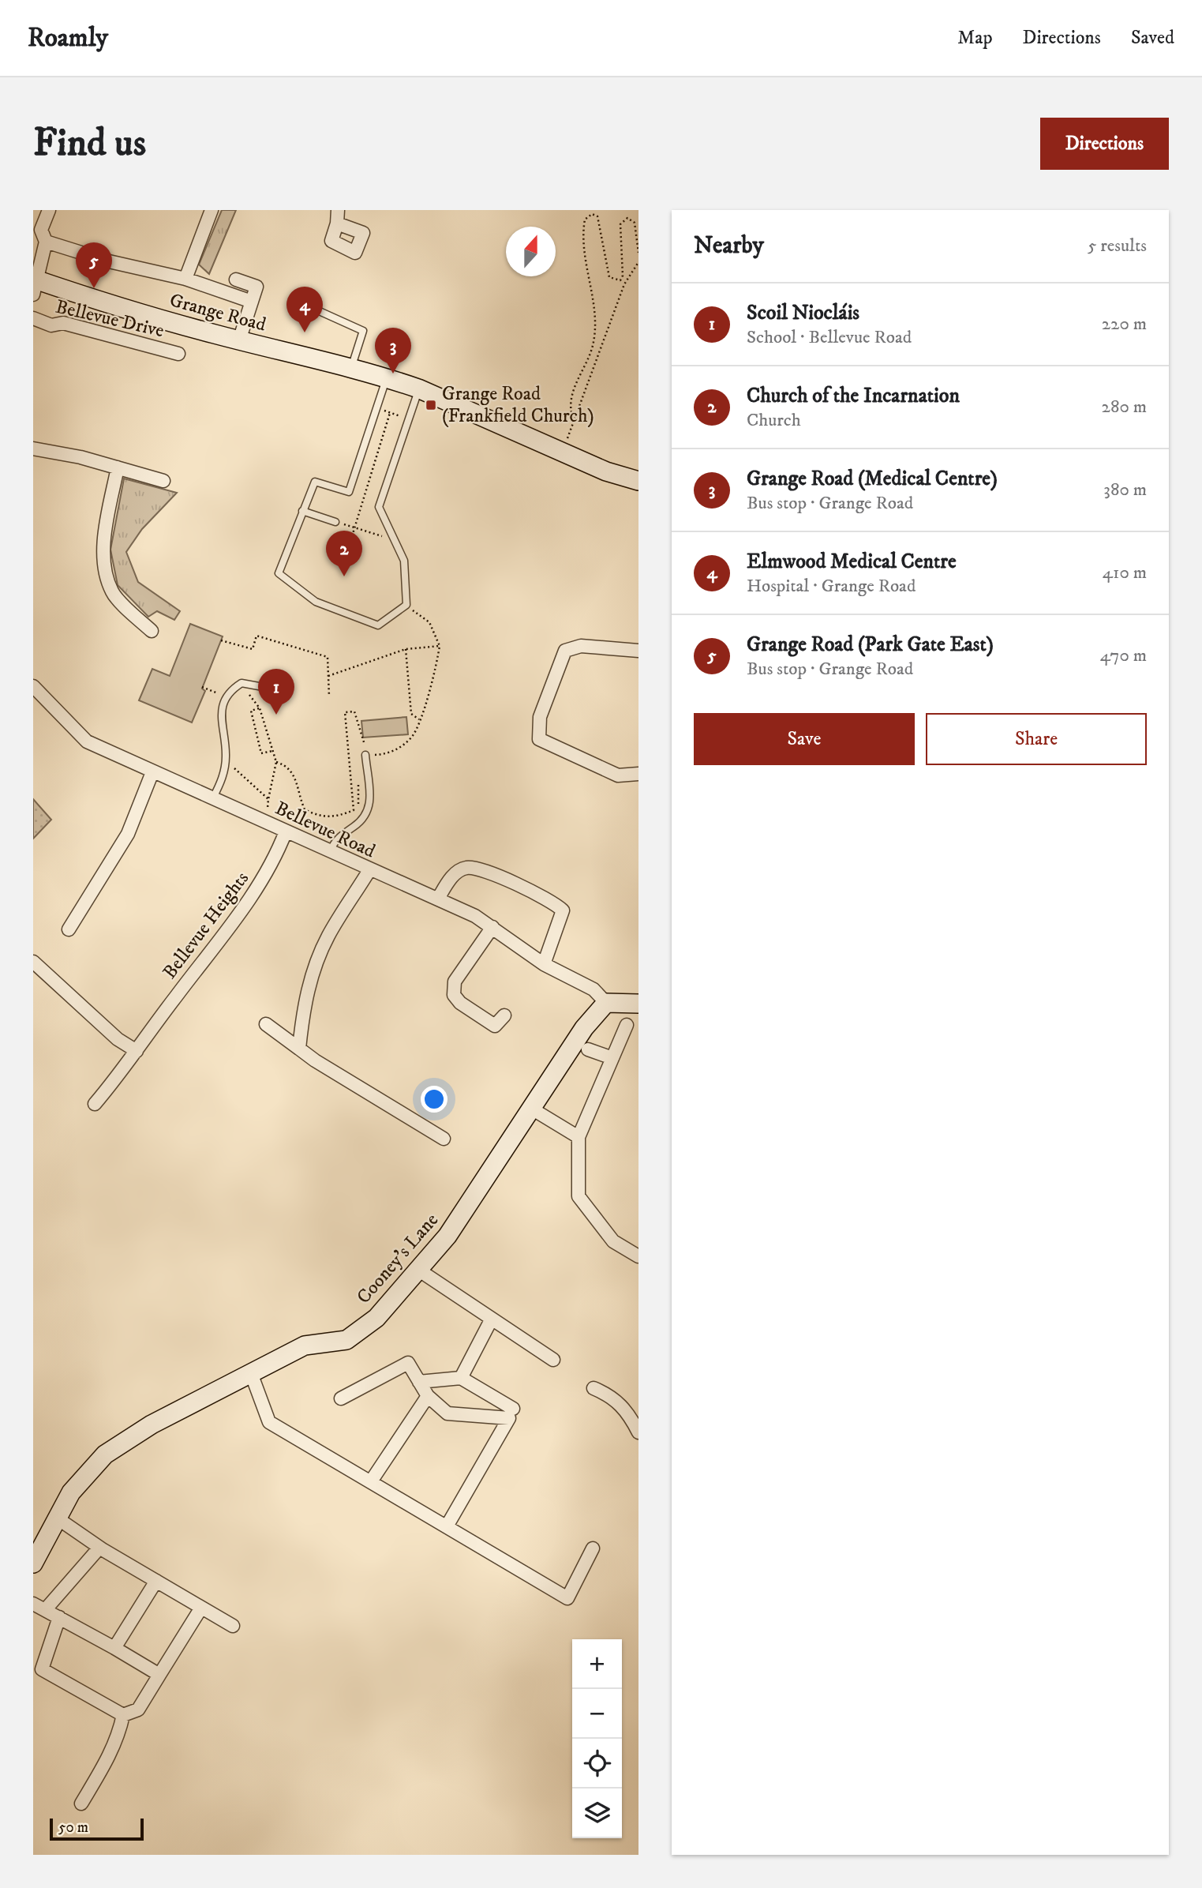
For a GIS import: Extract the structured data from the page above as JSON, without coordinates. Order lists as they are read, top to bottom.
{
  "streets": {
    "street": [
      "Grange Road",
      "Bellevue Drive",
      "Bellevue Road",
      "Bellevue Heights",
      "Cooney's Lane"
    ]
  },
  "crossings": [
    ["Bellevue Road", "Bellevue Heights"],
    ["Bellevue Road", "Cooney's Lane"]
  ],
  "places": {
    "transit": ["Grange Road (Frankfield Church)"]
  },
  "scale_bar": "50 m",
  "north": "top",
  "page": {
    "header": "Roamly",
    "nav": ["Map", "Directions", "Saved"],
    "buttons": [
      "Directions",
      ["Save", "Share"]
    ],
    "title": "Find us",
    "heading": ["Nearby", "5 results"],
    "pins": [
      "5",
      "4",
      "3",
      "2",
      "1"
    ],
    "list": [
      {
        "mark": "1",
        "name": "Scoil Niocláis",
        "note": "School · Bellevue Road",
        "value": "220 m"
      },
      {
        "mark": "2",
        "name": "Church of the Incarnation",
        "note": "Church",
        "value": "280 m"
      },
      {
        "mark": "3",
        "name": "Grange Road (Medical Centre)",
        "note": "Bus stop · Grange Road",
        "value": "380 m"
      },
      {
        "mark": "4",
        "name": "Elmwood Medical Centre",
        "note": "Hospital · Grange Road",
        "value": "410 m"
      },
      {
        "mark": "5",
        "name": "Grange Road (Park Gate East)",
        "note": "Bus stop · Grange Road",
        "value": "470 m"
      }
    ],
    "map_buttons": ["+", "−"],
    "scale": "50 m"
  }
}
